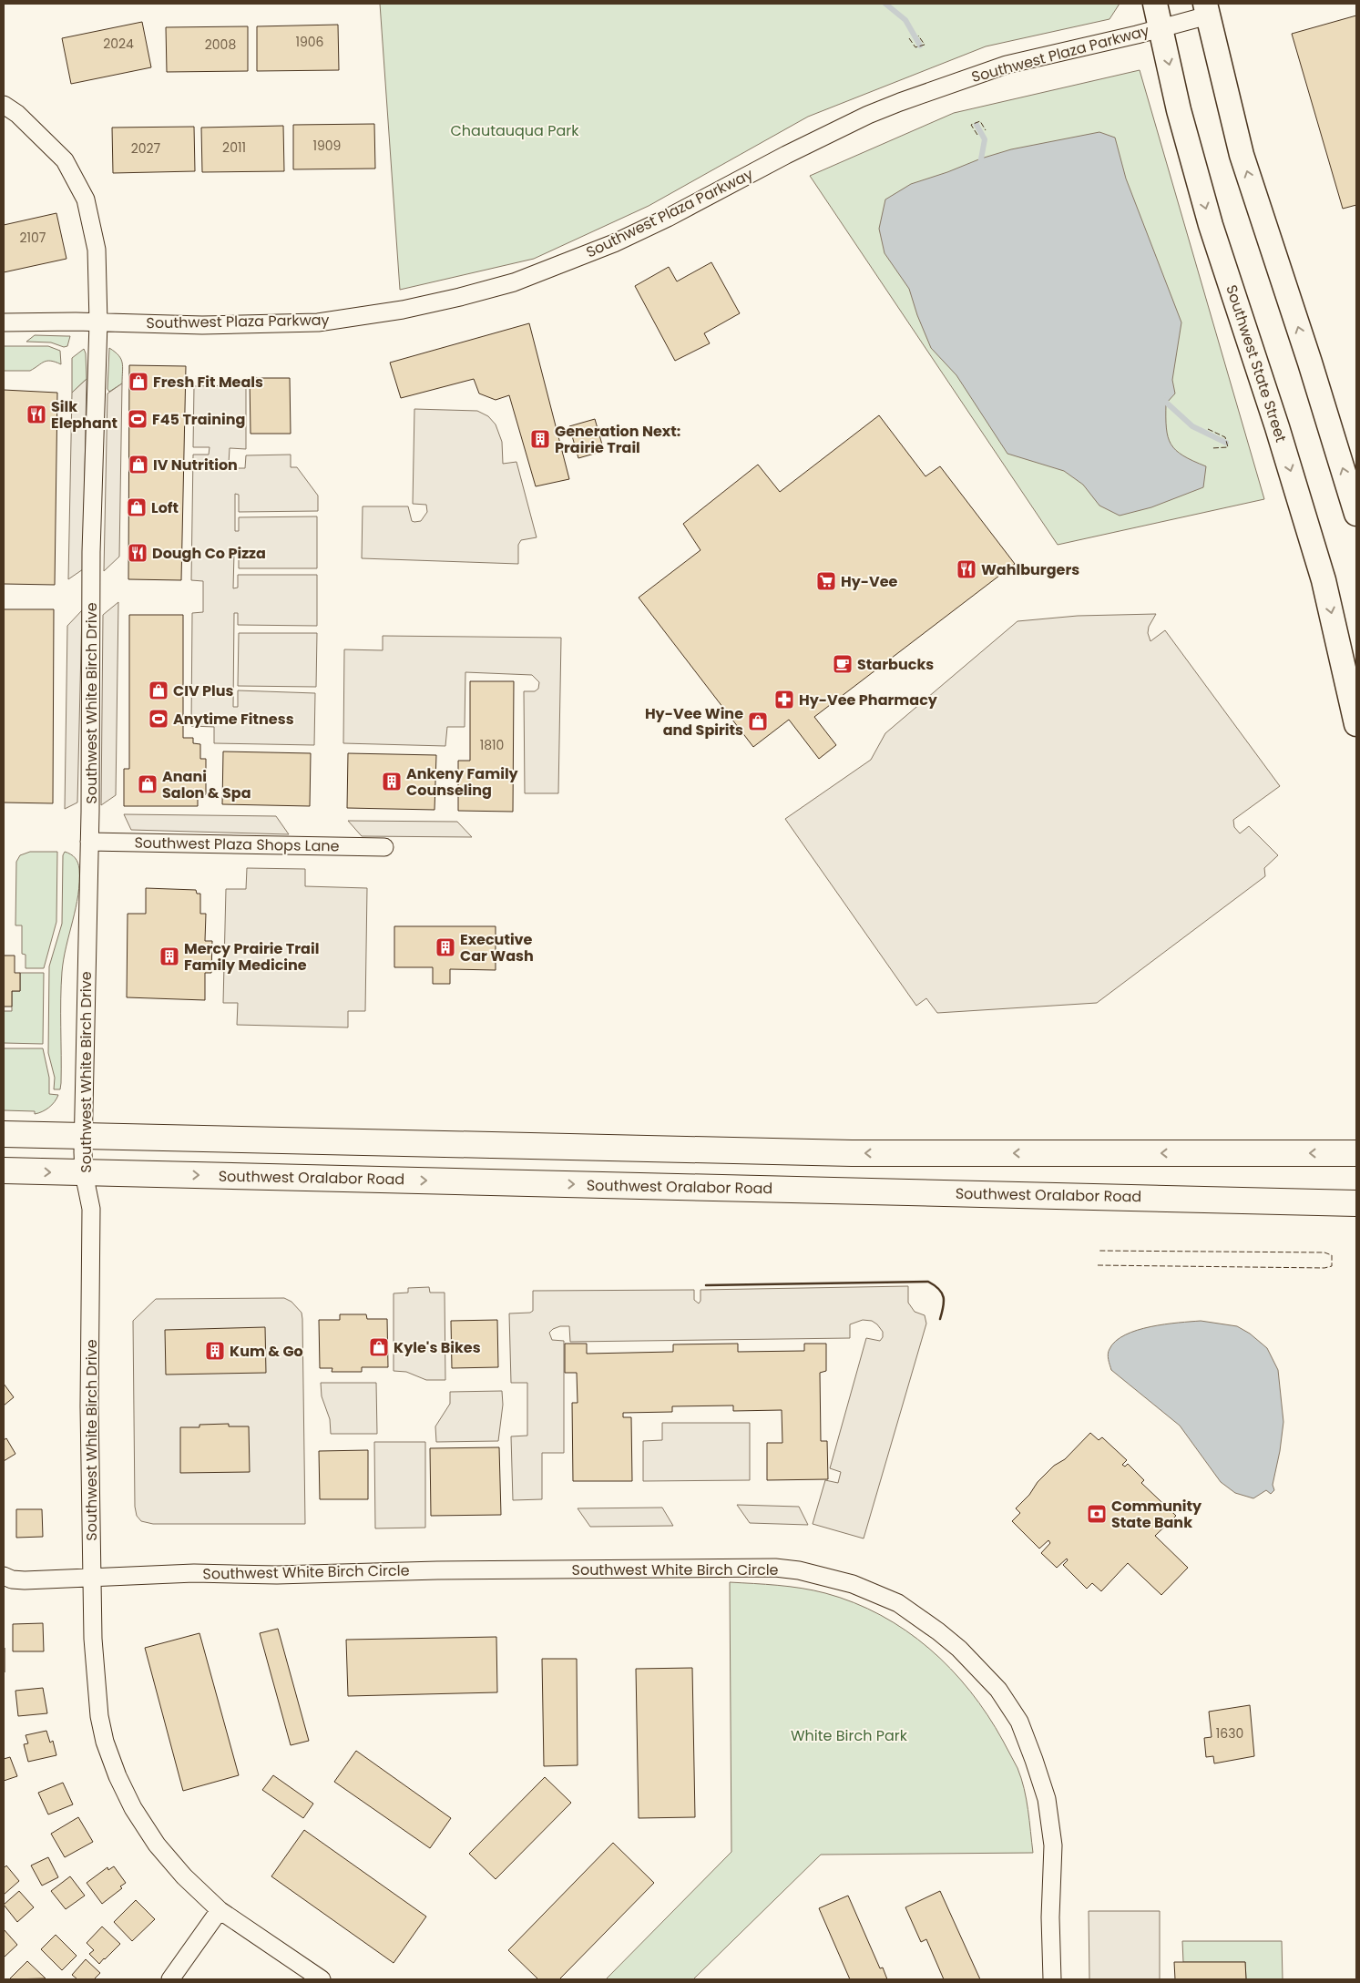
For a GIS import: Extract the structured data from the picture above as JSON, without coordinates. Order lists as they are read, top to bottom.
{
  "streets": {
    "main road": ["Southwest State Street", "Southwest Oralabor Road"],
    "street": [
      "Southwest Plaza Parkway",
      "Southwest White Birch Drive",
      "Southwest Plaza Shops Lane",
      "Southwest White Birch Circle"
    ]
  },
  "crossings": [
    ["Southwest Plaza Parkway", "Southwest State Street"],
    ["Southwest Plaza Parkway", "Southwest White Birch Drive"],
    ["Southwest White Birch Drive", "Southwest Plaza Shops Lane"],
    ["Southwest White Birch Drive", "Southwest Oralabor Road"],
    ["Southwest White Birch Drive", "Southwest White Birch Circle"]
  ],
  "parks": ["Chautauqua Park", "White Birch Park"],
  "places": {
    "shop": [
      "Fresh Fit Meals",
      "IV Nutrition",
      "Loft",
      "CIV Plus",
      "Hy-Vee Wine and Spirits",
      "Anani Salon & Spa",
      "Kyle's Bikes"
    ],
    "restaurant": ["Silk Elephant", "Dough Co Pizza", "Wahlburgers"],
    "sports": ["F45 Training", "Anytime Fitness"],
    "building": [
      "Generation Next: Prairie Trail",
      "Ankeny Family Counseling",
      "Executive Car Wash",
      "Mercy Prairie Trail Family Medicine",
      "Kum & Go"
    ],
    "supermarket": ["Hy-Vee"],
    "cafe": ["Starbucks"],
    "pharmacy": ["Hy-Vee Pharmacy"],
    "bank": ["Community State Bank"]
  },
  "house_numbers": [
    "1906",
    "2024",
    "2008",
    "1909",
    "2011",
    "2027",
    "2107",
    "1810",
    "1630"
  ]
}
